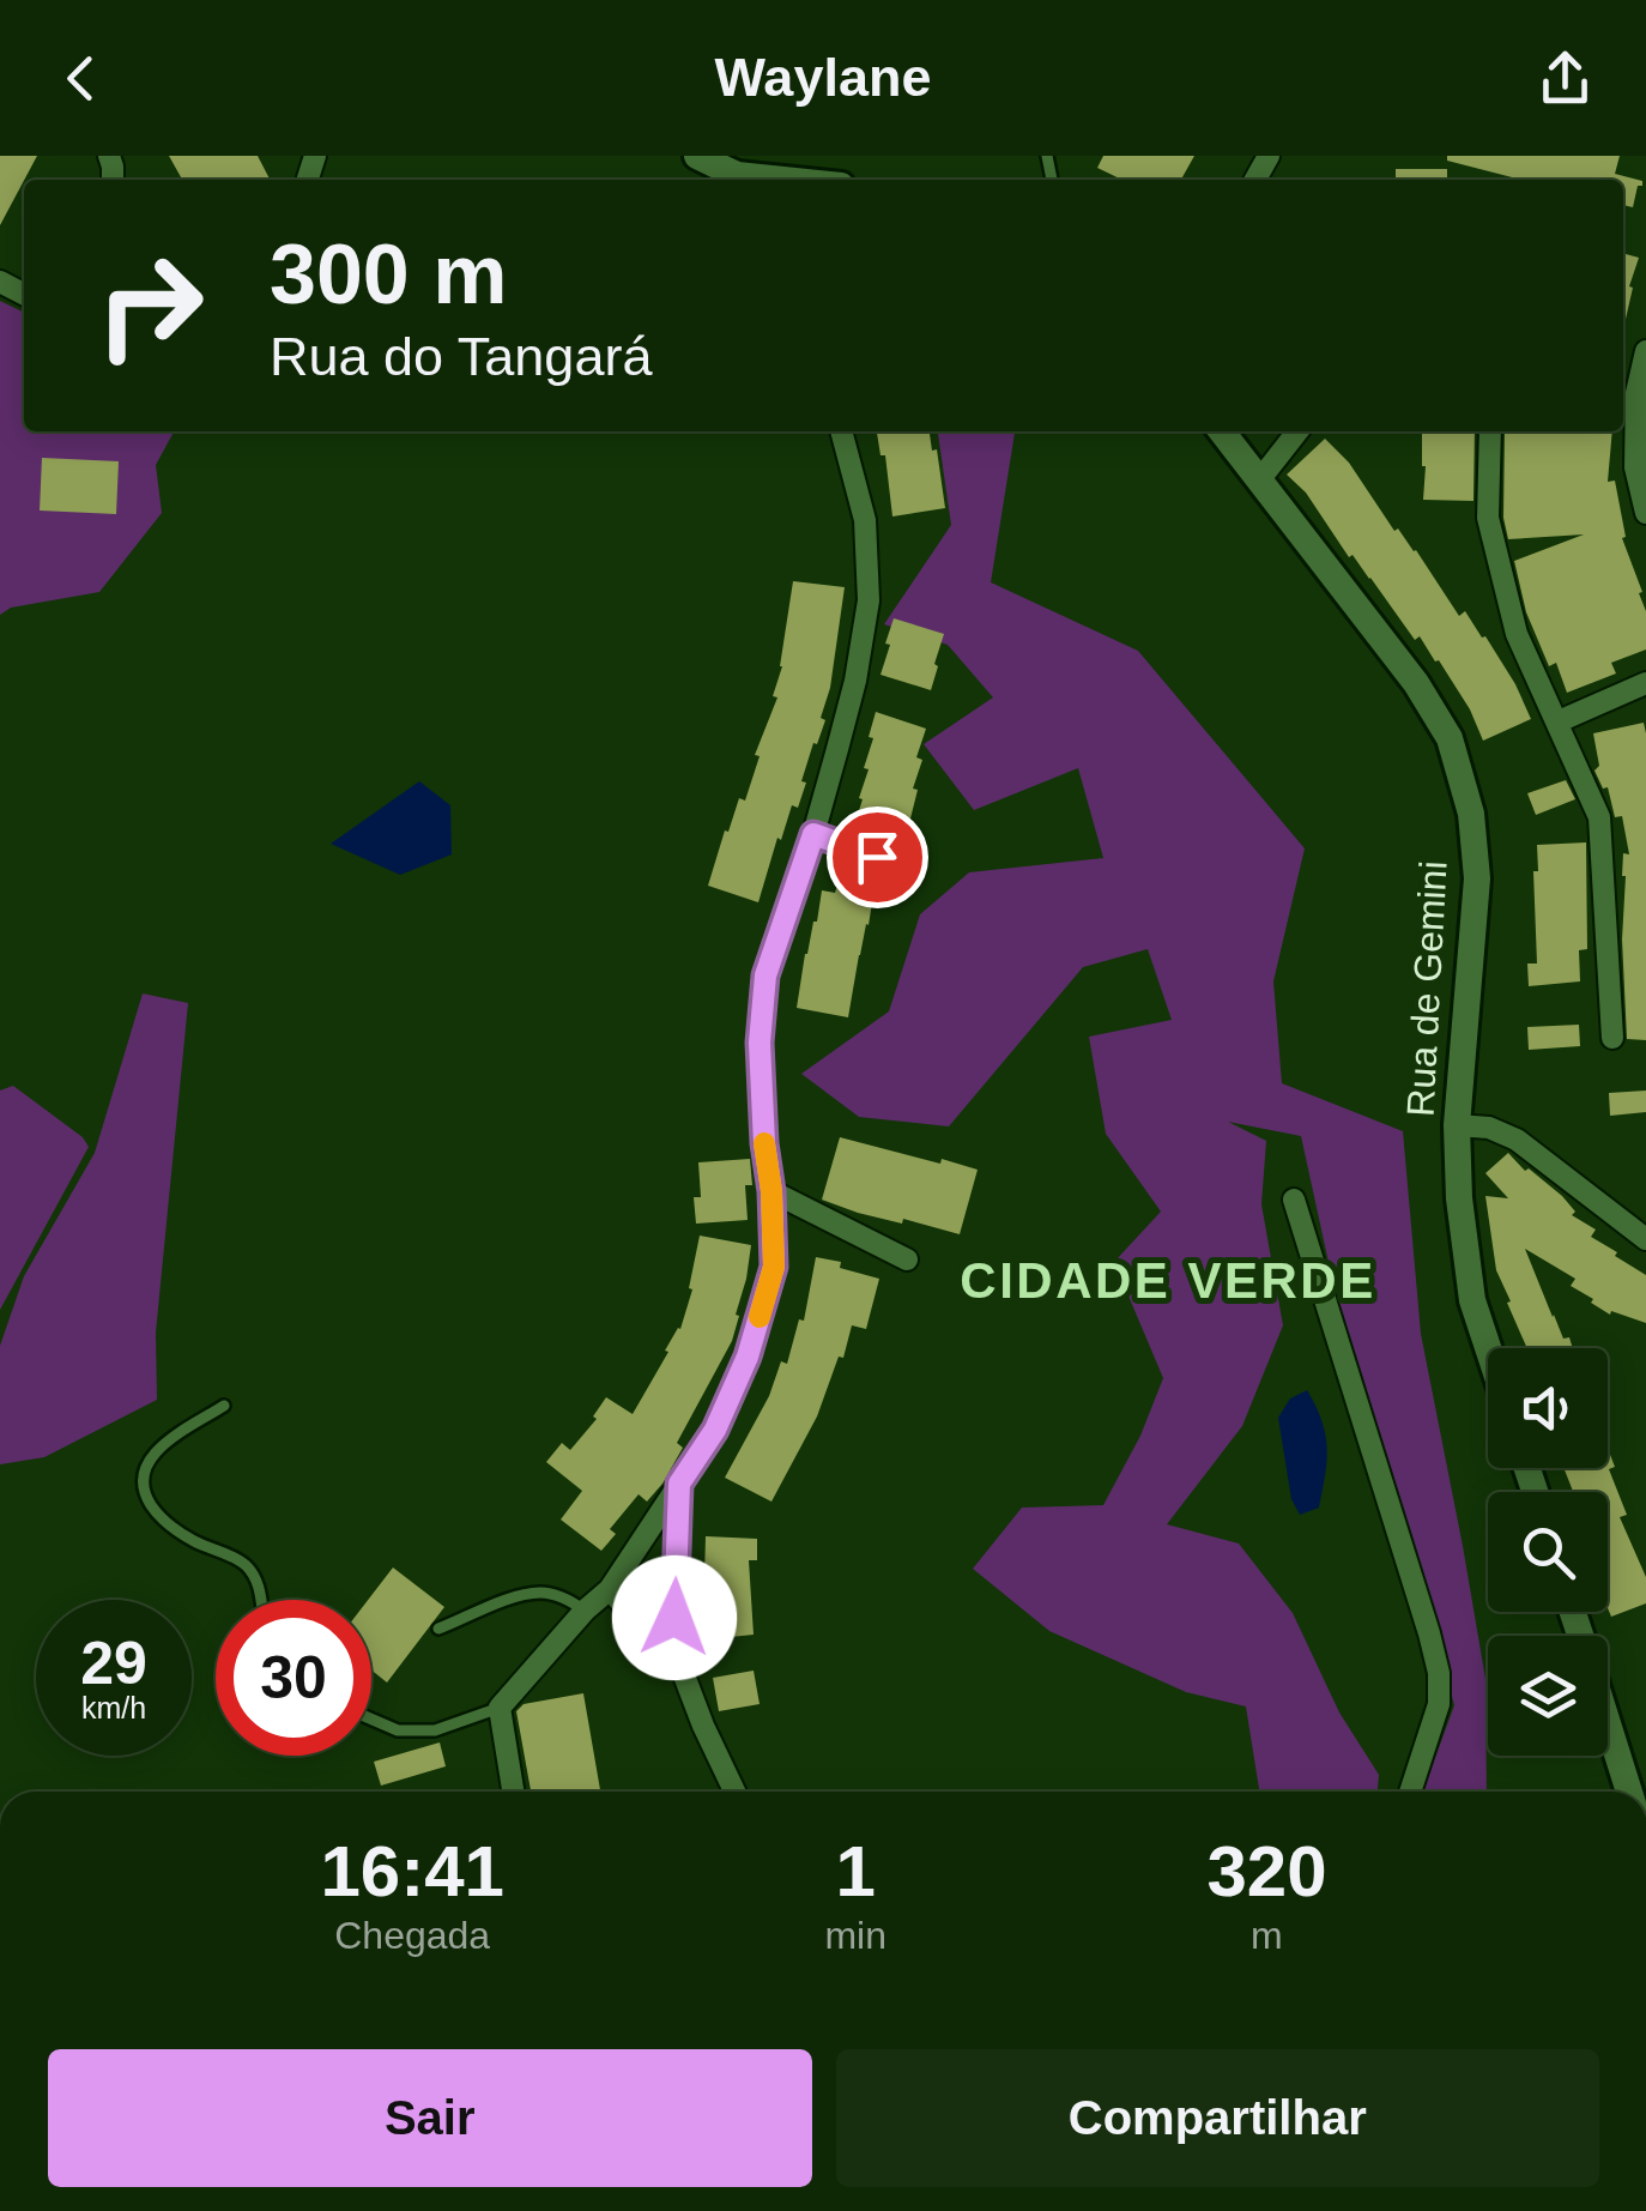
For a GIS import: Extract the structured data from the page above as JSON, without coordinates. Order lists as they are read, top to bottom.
{
  "streets": {
    "street": ["Rua de Gemini"]
  },
  "districts": ["CIDADE VERDE"],
  "page": {
    "header": "Waylane",
    "turn": ["300 m", "Rua do Tangará"],
    "speed": "29 km/h",
    "limit": "30",
    "eta": [
      "16:41",
      "Chegada",
      "1",
      "min",
      "320",
      "m"
    ],
    "buttons": ["Sair", "Compartilhar"]
  }
}
